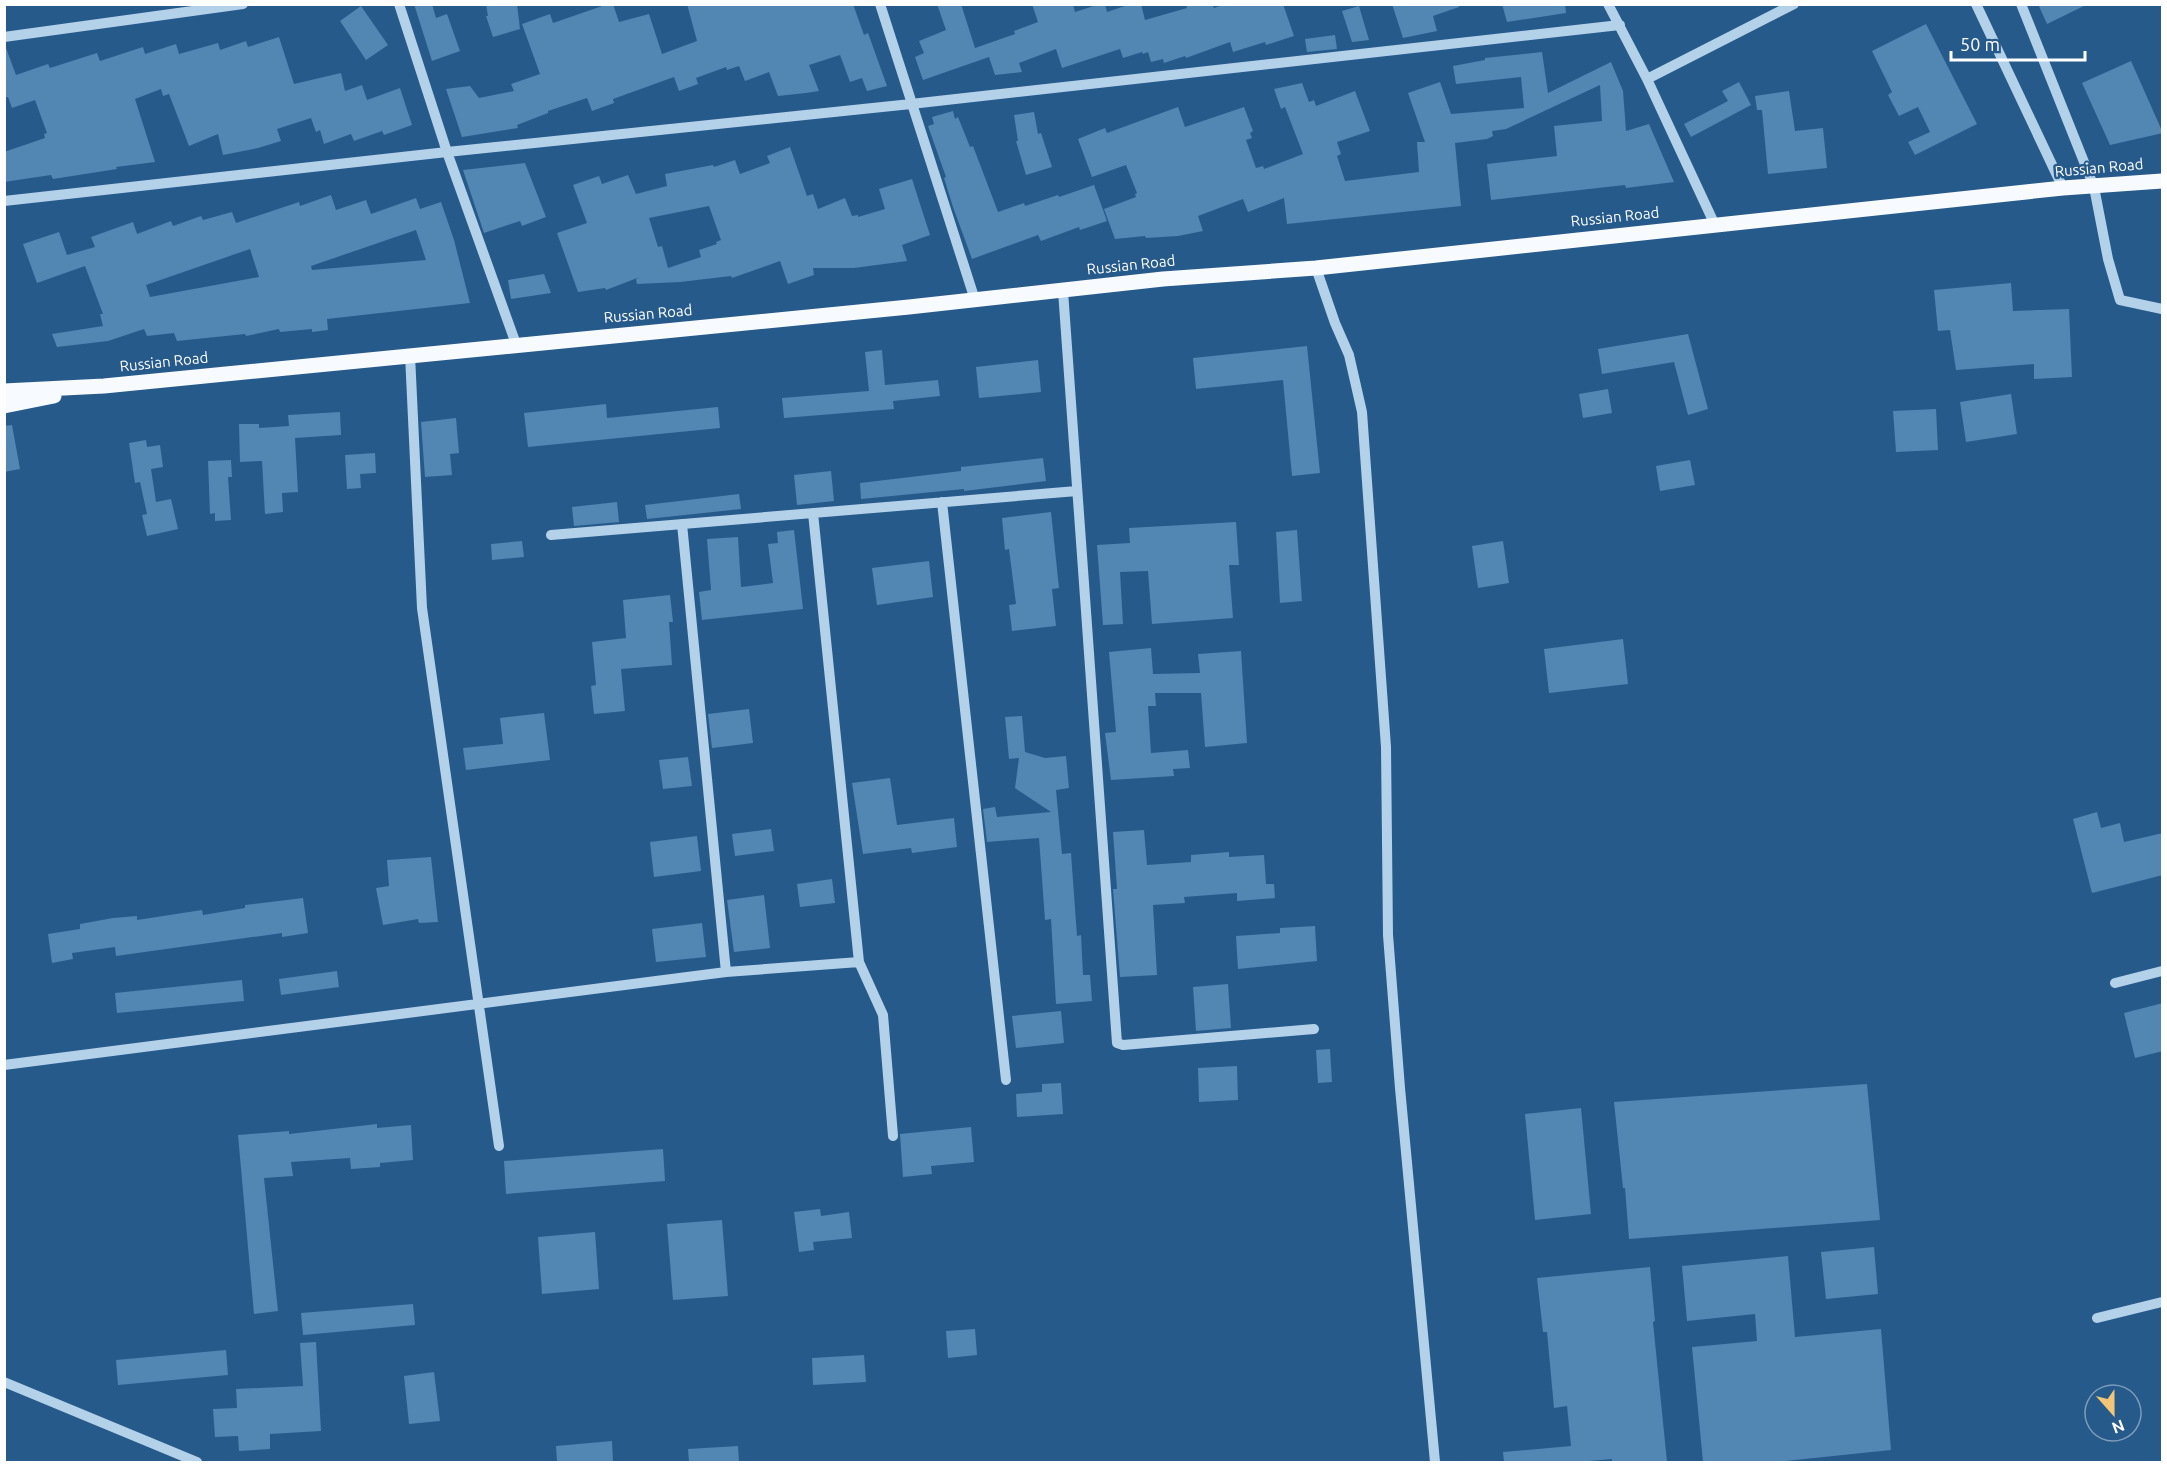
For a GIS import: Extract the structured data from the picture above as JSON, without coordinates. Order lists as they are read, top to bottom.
{
  "streets": {
    "main road": ["Russian Road"]
  },
  "scale_bar": "50 m",
  "north": "bottom"
}
